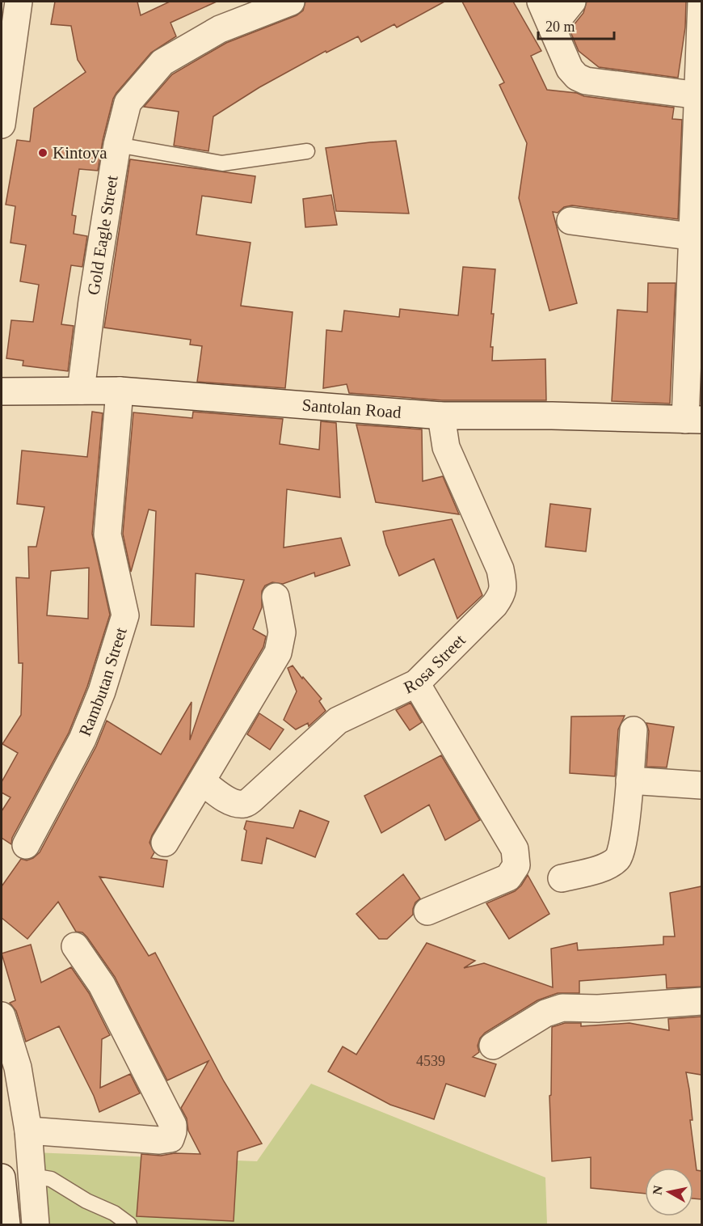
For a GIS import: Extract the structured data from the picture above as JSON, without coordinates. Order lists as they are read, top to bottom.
{
  "streets": {
    "street": [
      "Gold Eagle Street",
      "Santolan Road",
      "Rosa Street",
      "Rambutan Street"
    ]
  },
  "crossings": [
    ["Gold Eagle Street", "Santolan Road"],
    ["Santolan Road", "Rosa Street"],
    ["Santolan Road", "Rambutan Street"]
  ],
  "places": ["Kintoya"],
  "house_numbers": ["4539"],
  "scale_bar": "20 m",
  "north": "left"
}
